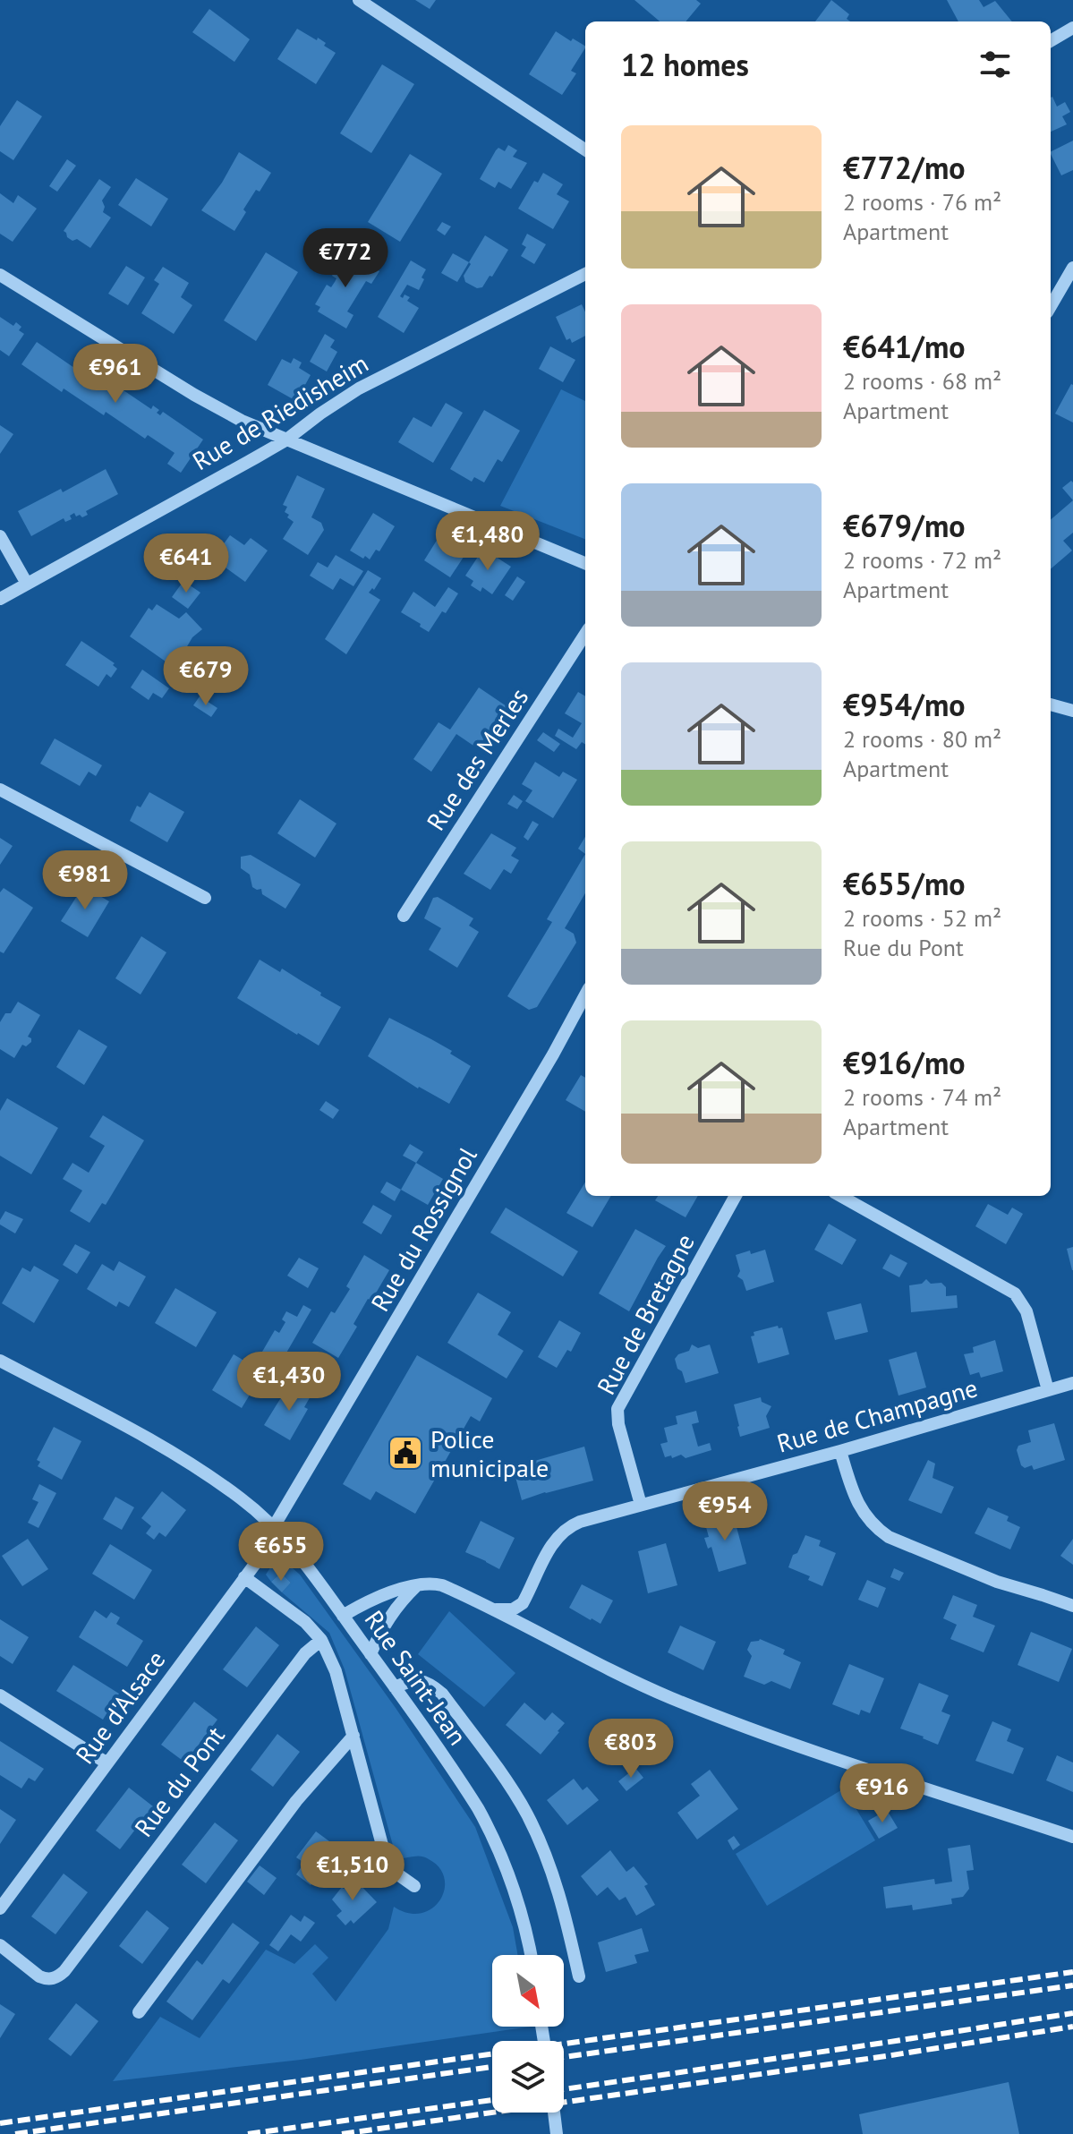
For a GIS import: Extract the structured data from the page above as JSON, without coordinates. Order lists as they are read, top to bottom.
{
  "streets": {
    "street": [
      "Rue de Riedisheim",
      "Rue des Merles",
      "Rue du Rossignol",
      "Rue de Bretagne",
      "Rue de Champagne",
      "Rue Saint-Jean",
      "Rue d'Alsace",
      "Rue du Pont"
    ]
  },
  "crossings": [
    ["Rue du Rossignol", "Rue Saint-Jean"],
    ["Rue du Rossignol", "Rue d'Alsace"],
    ["Rue de Bretagne", "Rue de Champagne"],
    ["Rue Saint-Jean", "Rue d'Alsace"]
  ],
  "places": {
    "public building": ["Police municipale"]
  },
  "north": "bottom right",
  "page": {
    "heading": "12 homes",
    "list": [
      {
        "name": "€772/mo",
        "note": "2 rooms · 76 m² · Apartment"
      },
      {
        "name": "€641/mo",
        "note": "2 rooms · 68 m² · Apartment"
      },
      {
        "name": "€679/mo",
        "note": "2 rooms · 72 m² · Apartment"
      },
      {
        "name": "€954/mo",
        "note": "2 rooms · 80 m² · Apartment"
      },
      {
        "name": "€655/mo",
        "note": "2 rooms · 52 m² · Rue du Pont"
      },
      {
        "name": "€916/mo",
        "note": "2 rooms · 74 m² · Apartment"
      }
    ],
    "price": [
      "€772",
      "€961",
      "€1,480",
      "€641",
      "€679",
      "€981",
      "€1,430",
      "€954",
      "€655",
      "€803",
      "€916",
      "€1,510"
    ]
  }
}
